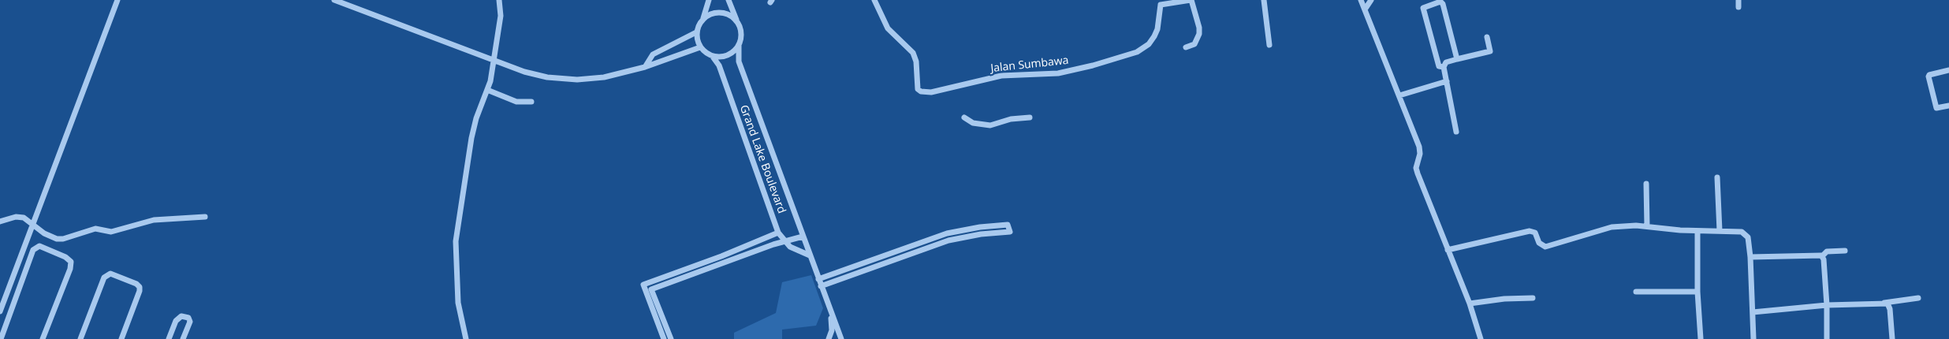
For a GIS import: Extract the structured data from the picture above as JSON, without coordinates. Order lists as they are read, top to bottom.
{
  "streets": {
    "street": ["Jalan Sumbawa", "Grand Lake Boulevard"]
  }
}
